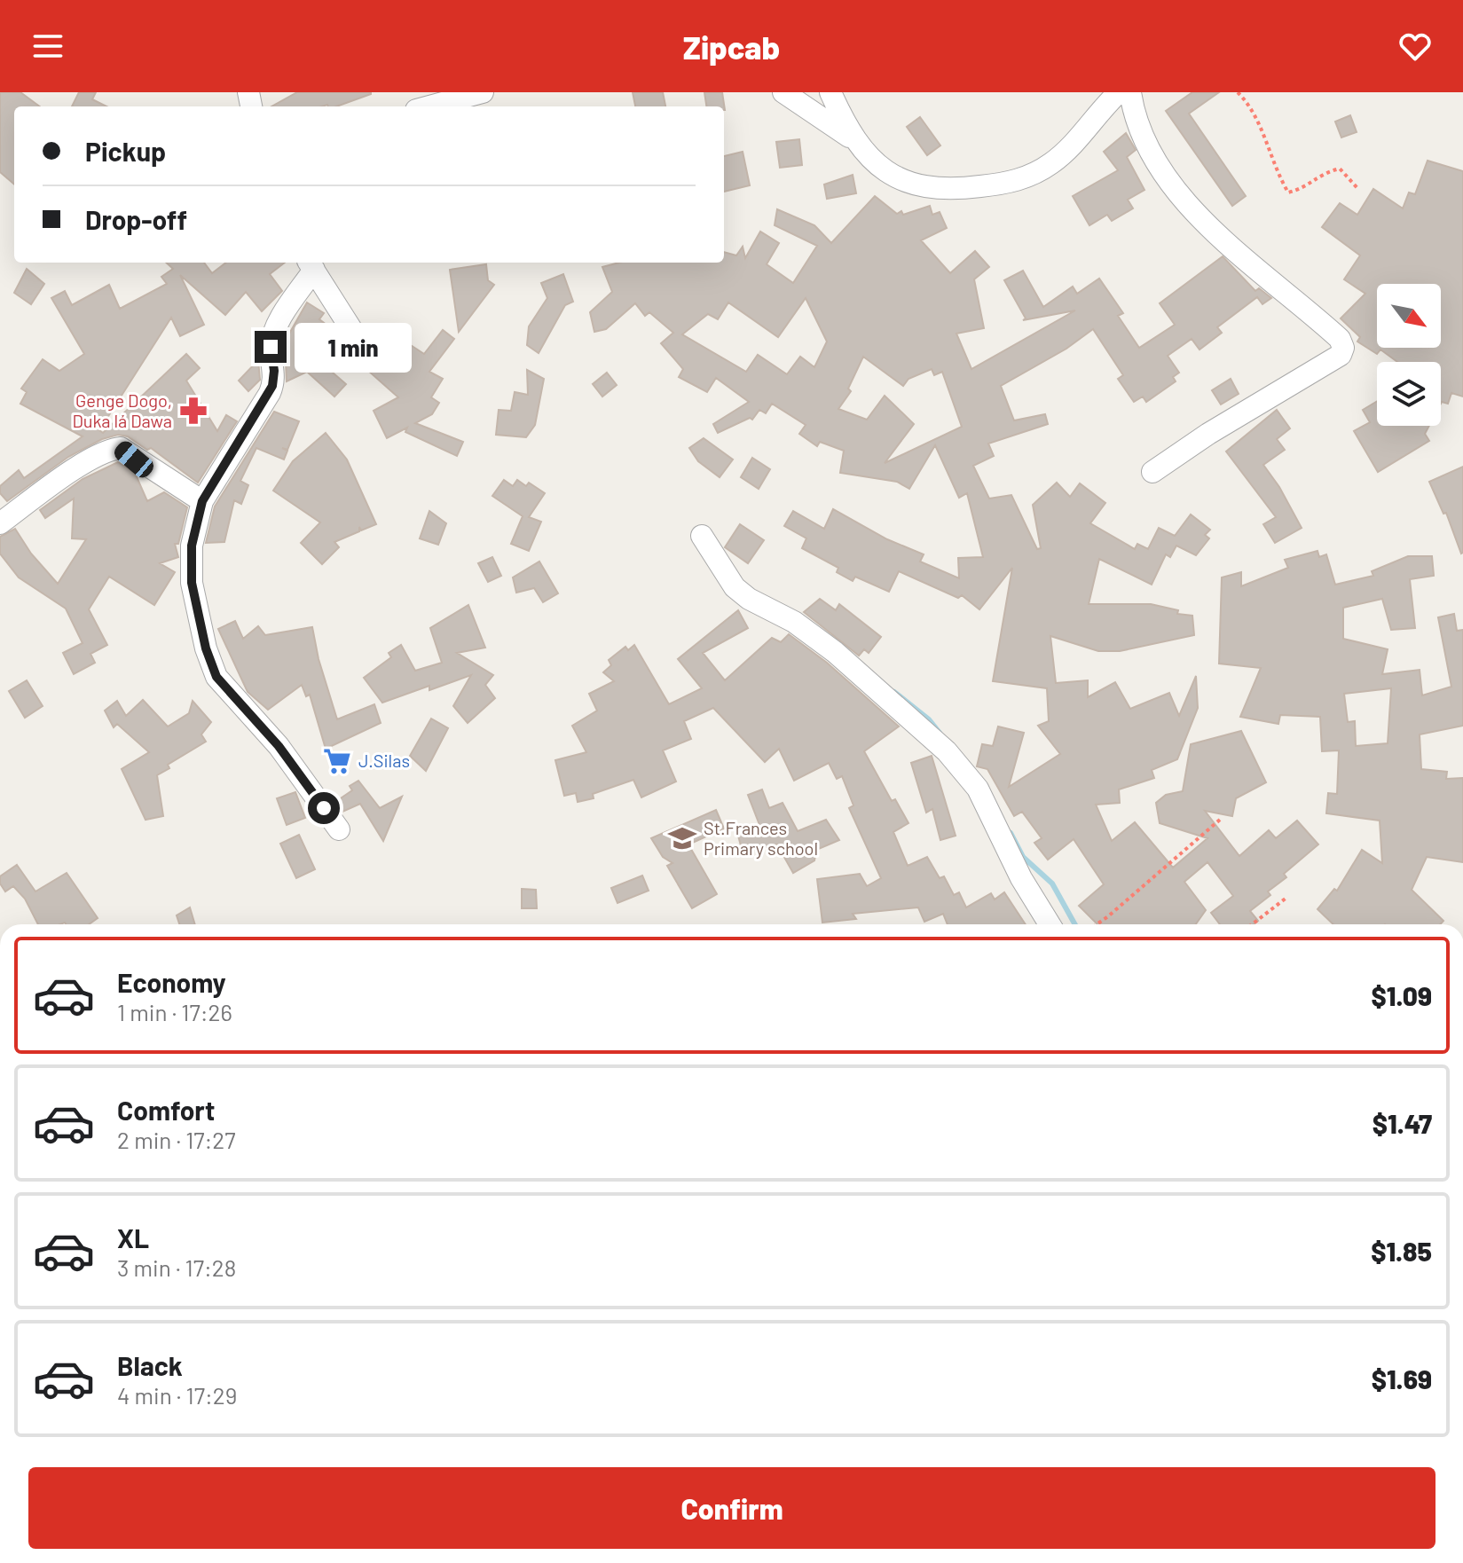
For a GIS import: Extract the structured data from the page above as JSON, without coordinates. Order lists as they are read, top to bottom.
{
  "places": {
    "pharmacy": ["Genge Dogo, Duka lá Dawa"],
    "supermarket": ["J.Silas"],
    "school or university": ["St.Frances Primary school"]
  },
  "north": "bottom right",
  "page": {
    "header": "Zipcab",
    "banner": ["Pickup", "Drop-off"],
    "bubble": "1 min",
    "list": [
      {
        "name": "Economy",
        "note": "1 min · 17:26",
        "value": "$1.09"
      },
      {
        "name": "Comfort",
        "note": "2 min · 17:27",
        "value": "$1.47"
      },
      {
        "name": "XL",
        "note": "3 min · 17:28",
        "value": "$1.85"
      },
      {
        "name": "Black",
        "note": "4 min · 17:29",
        "value": "$1.69"
      }
    ],
    "buttons": "Confirm"
  }
}
